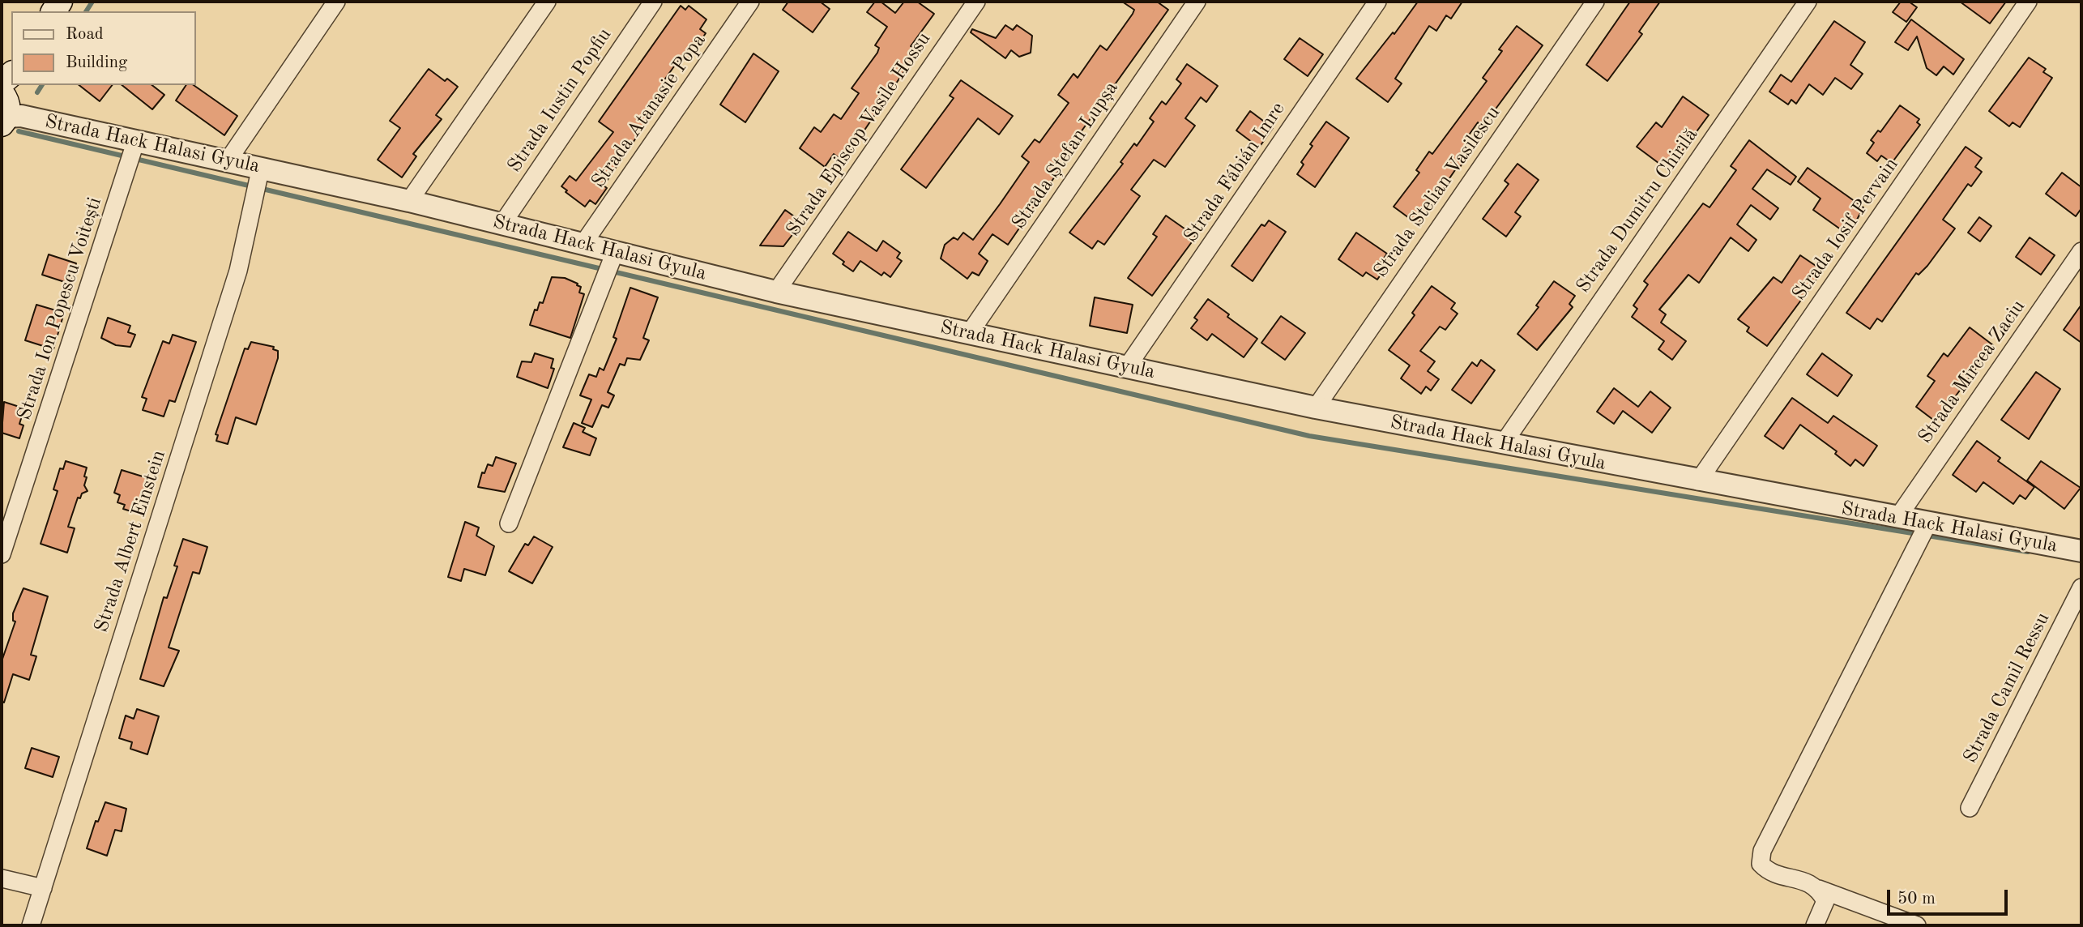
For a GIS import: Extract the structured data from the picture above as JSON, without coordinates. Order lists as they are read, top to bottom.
{
  "streets": {
    "street": [
      "Strada Iustin Popfiu",
      "Strada Atanasie Popa",
      "Strada Episcop Vasile Hossu",
      "Strada Hack Halasi Gyula",
      "Strada Ștefan Lupșa",
      "Strada Fábián Imre",
      "Strada Stelian Vasilescu",
      "Strada Dumitru Chirilă",
      "Strada Iosif Pervain",
      "Strada Ion Popescu Voitești",
      "Strada Mircea Zaciu",
      "Strada Albert Einstein",
      "Strada Camil Ressu"
    ]
  },
  "crossings": [
    ["Strada Iustin Popfiu", "Strada Hack Halasi Gyula"],
    ["Strada Atanasie Popa", "Strada Hack Halasi Gyula"],
    ["Strada Episcop Vasile Hossu", "Strada Hack Halasi Gyula"],
    ["Strada Hack Halasi Gyula", "Strada Ștefan Lupșa"],
    ["Strada Hack Halasi Gyula", "Strada Fábián Imre"],
    ["Strada Hack Halasi Gyula", "Strada Stelian Vasilescu"],
    ["Strada Hack Halasi Gyula", "Strada Dumitru Chirilă"],
    ["Strada Hack Halasi Gyula", "Strada Iosif Pervain"],
    ["Strada Hack Halasi Gyula", "Strada Ion Popescu Voitești"],
    ["Strada Hack Halasi Gyula", "Strada Mircea Zaciu"],
    ["Strada Hack Halasi Gyula", "Strada Albert Einstein"]
  ],
  "legend": ["Road", "Building"],
  "scale_bar": "50 m"
}
